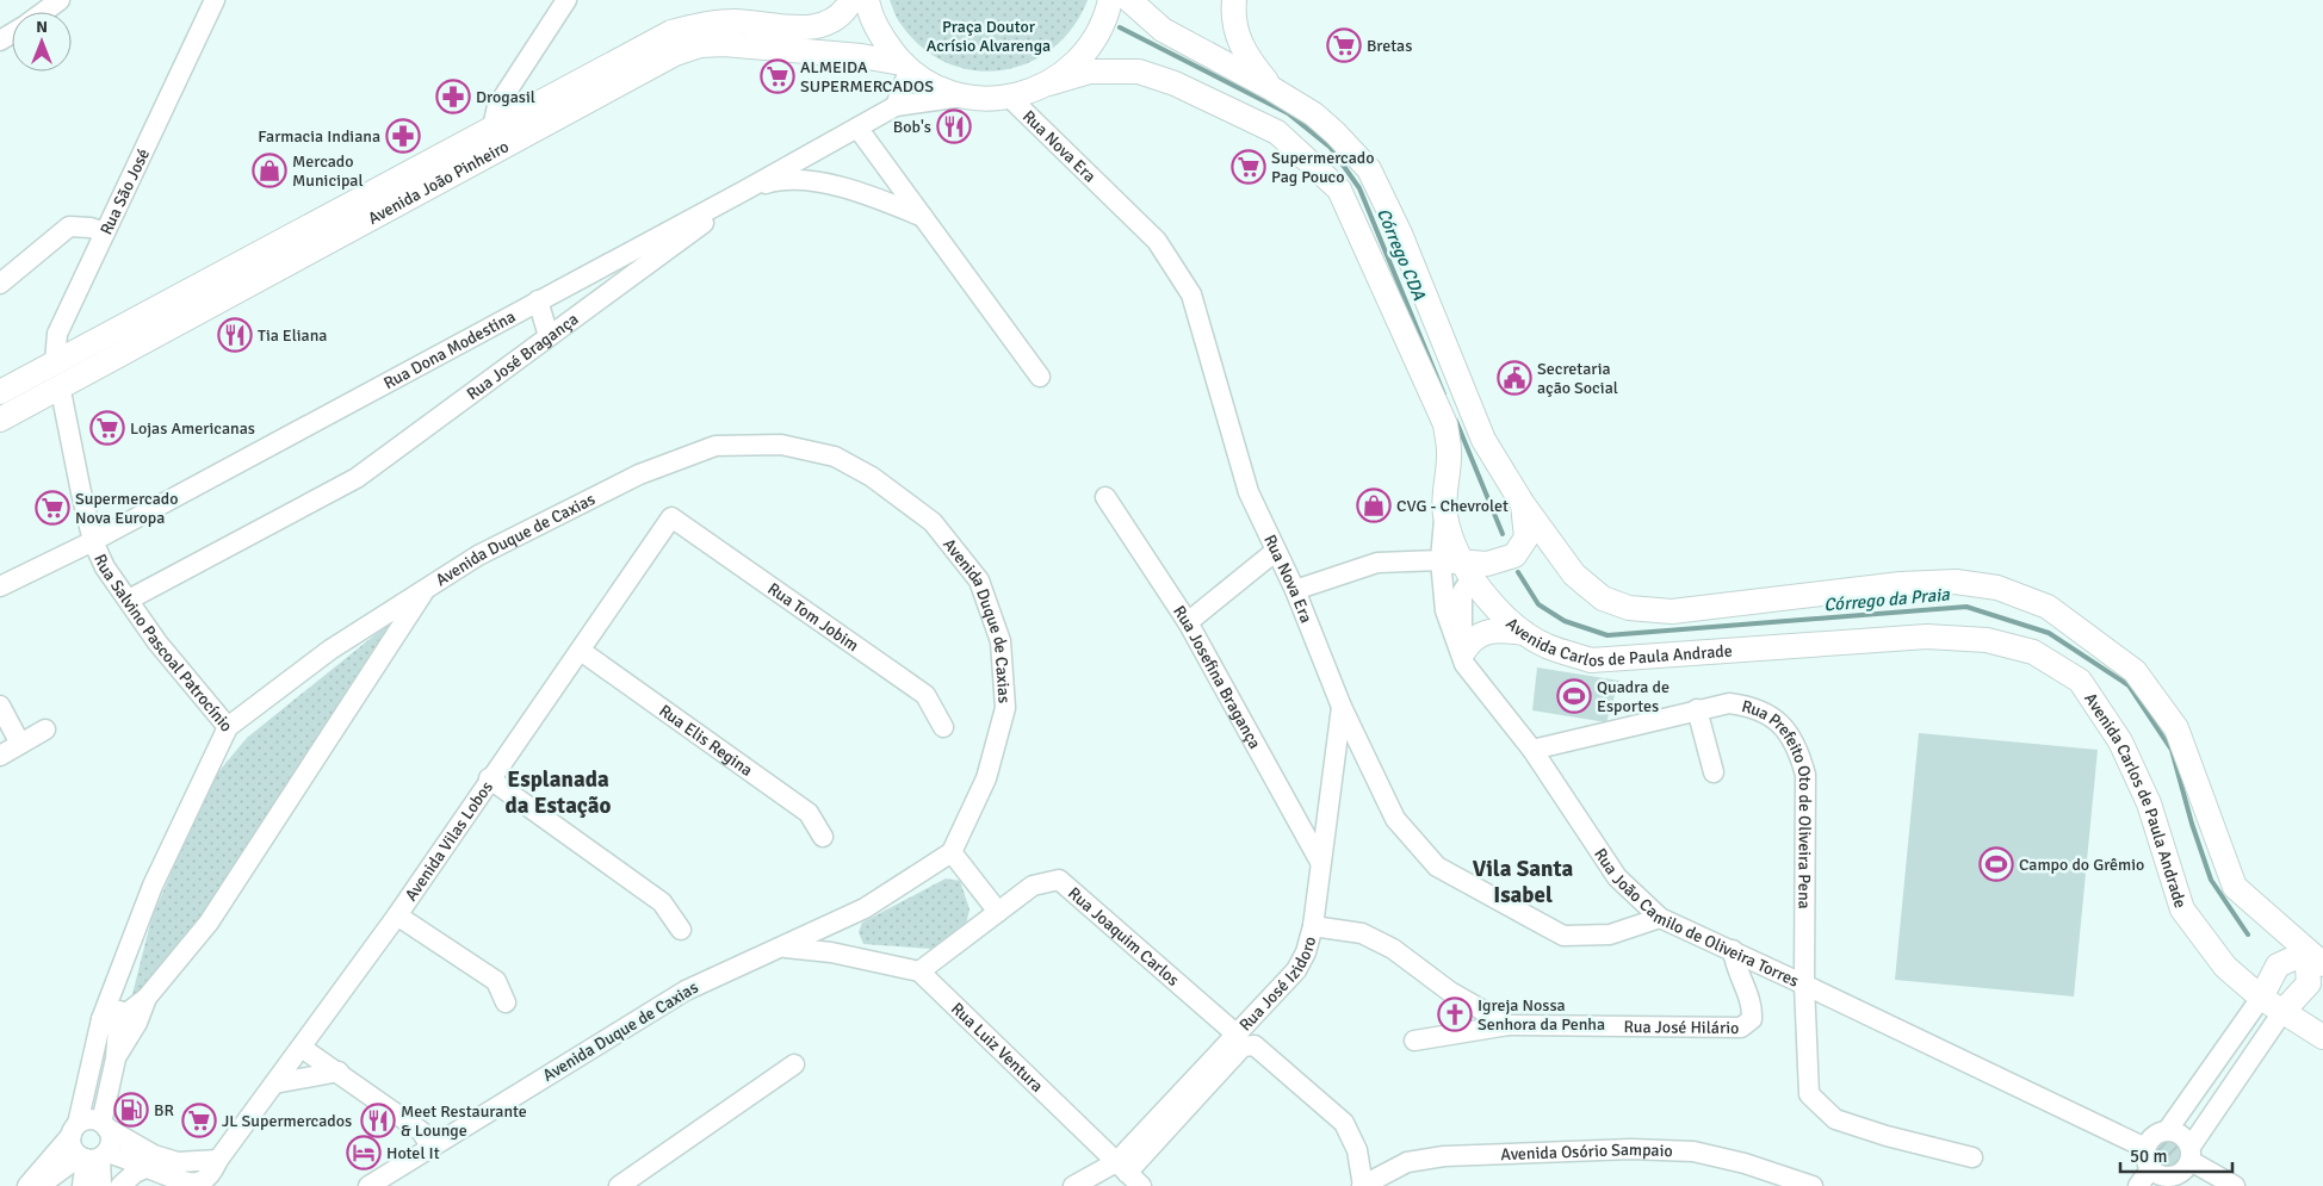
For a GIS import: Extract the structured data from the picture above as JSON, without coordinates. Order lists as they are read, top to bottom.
{
  "streets": {
    "main road": ["Avenida João Pinheiro", "Avenida Carlos de Paula Andrade"],
    "street": [
      "Rua Nova Era",
      "Rua São José",
      "Rua Dona Modestina",
      "Rua José Bragança",
      "Avenida Duque de Caxias",
      "Rua Tom Jobim",
      "Rua Salvino Pascoal Patrocínio",
      "Rua Josefina Bragança",
      "Rua Elis Regina",
      "Rua Prefeito Oto de Oliveira Pena",
      "Avenida Vilas Lobos",
      "Rua João Camilo de Oliveira Torres",
      "Rua Joaquim Carlos",
      "Rua José Izidoro",
      "Rua José Hilário",
      "Rua Luiz Ventura",
      "Avenida Osório Sampaio"
    ]
  },
  "crossings": [
    ["Rua Nova Era", "Rua João Camilo de Oliveira Torres"],
    ["Rua Nova Era", "Rua José Izidoro"],
    ["Avenida João Pinheiro", "Rua São José"],
    ["Avenida João Pinheiro", "Rua Salvino Pascoal Patrocínio"],
    ["Rua São José", "Rua Salvino Pascoal Patrocínio"],
    ["Rua Dona Modestina", "Rua José Bragança"],
    ["Rua Dona Modestina", "Rua Salvino Pascoal Patrocínio"],
    ["Rua José Bragança", "Rua Salvino Pascoal Patrocínio"],
    ["Avenida Duque de Caxias", "Rua Salvino Pascoal Patrocínio"],
    ["Rua Tom Jobim", "Avenida Vilas Lobos"],
    ["Avenida Carlos de Paula Andrade", "Rua João Camilo de Oliveira Torres"],
    ["Rua Salvino Pascoal Patrocínio", "Avenida Vilas Lobos"],
    ["Rua Josefina Bragança", "Rua José Izidoro"],
    ["Rua Elis Regina", "Avenida Vilas Lobos"],
    ["Rua Prefeito Oto de Oliveira Pena", "Rua João Camilo de Oliveira Torres"],
    ["Rua João Camilo de Oliveira Torres", "Rua José Hilário"],
    ["Rua Joaquim Carlos", "Rua José Izidoro"],
    ["Rua Joaquim Carlos", "Rua Luiz Ventura"],
    ["Rua José Izidoro", "Rua José Hilário"],
    ["Rua José Izidoro", "Rua Luiz Ventura"]
  ],
  "districts": ["Esplanada da Estação", "Vila Santa Isabel"],
  "water": ["Córrego CDA", "Córrego da Praia"],
  "parks": ["Praça Doutor Acrísio Alvarenga"],
  "places": {
    "supermarket": [
      "Bretas",
      "ALMEIDA SUPERMERCADOS",
      "Supermercado Pag Pouco",
      "Lojas Americanas",
      "Supermercado Nova Europa",
      "JL Supermercados"
    ],
    "pharmacy": ["Drogasil", "Farmacia Indiana"],
    "restaurant": ["Bob's", "Tia Eliana", "Meet Restaurante & Lounge"],
    "shop": ["Mercado Municipal", "CVG - Chevrolet"],
    "public building": ["Secretaria ação Social"],
    "sports": ["Quadra de Esportes", "Campo do Grêmio"],
    "church": ["Igreja Nossa Senhora da Penha"],
    "fuel station": ["BR"],
    "hotel": ["Hotel It"]
  },
  "scale_bar": "50 m",
  "north": "top"
}
